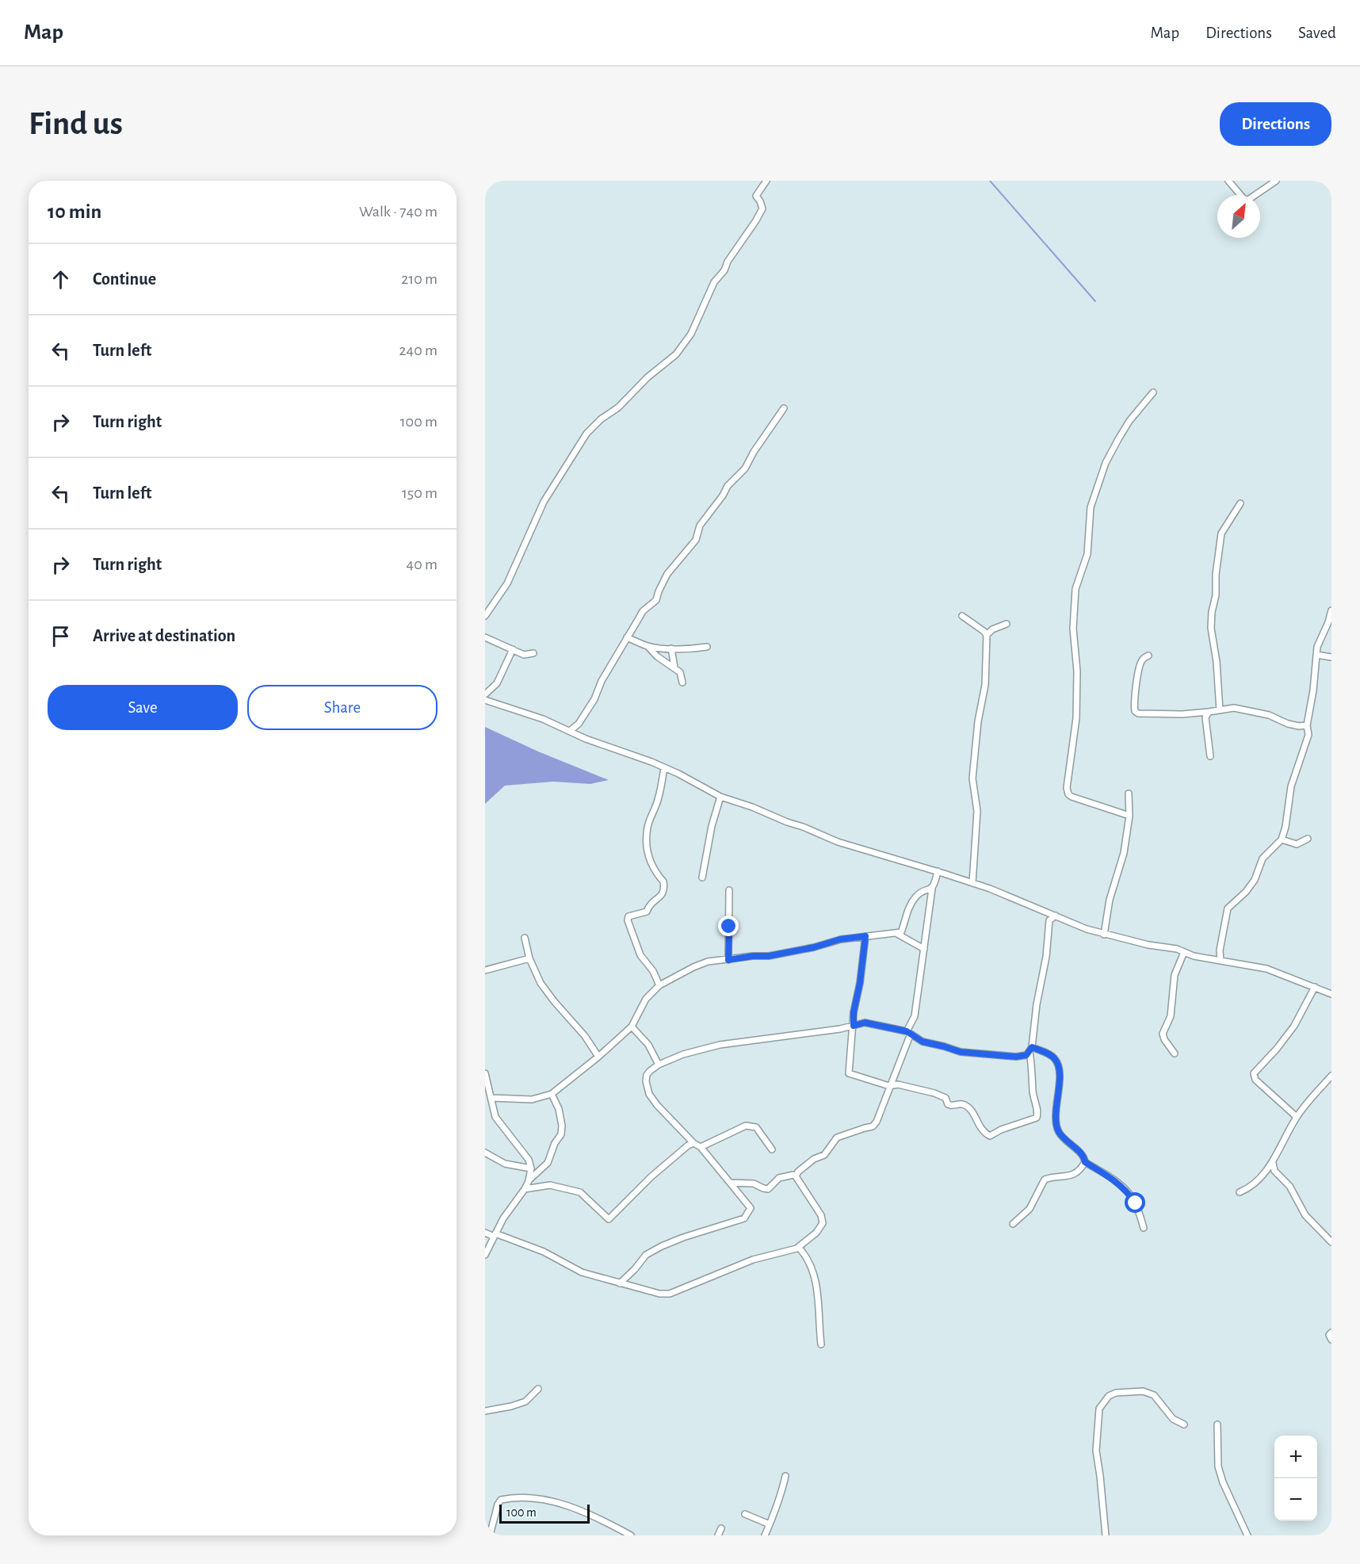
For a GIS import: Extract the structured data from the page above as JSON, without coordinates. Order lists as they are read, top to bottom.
{
  "scale_bar": "100 m",
  "north": "top right",
  "page": {
    "header": "Map",
    "nav": ["Map", "Directions", "Saved"],
    "buttons": [
      "Directions",
      ["Save", "Share"]
    ],
    "title": "Find us",
    "heading": ["10 min", "Walk · 740 m"],
    "list": [
      ["Continue", "210 m"],
      ["Turn left", "240 m"],
      ["Turn right", "100 m"],
      ["Turn left", "150 m"],
      ["Turn right", "40 m"],
      "Arrive at destination"
    ],
    "map_buttons": ["+", "−"],
    "scale": "100 m"
  }
}
